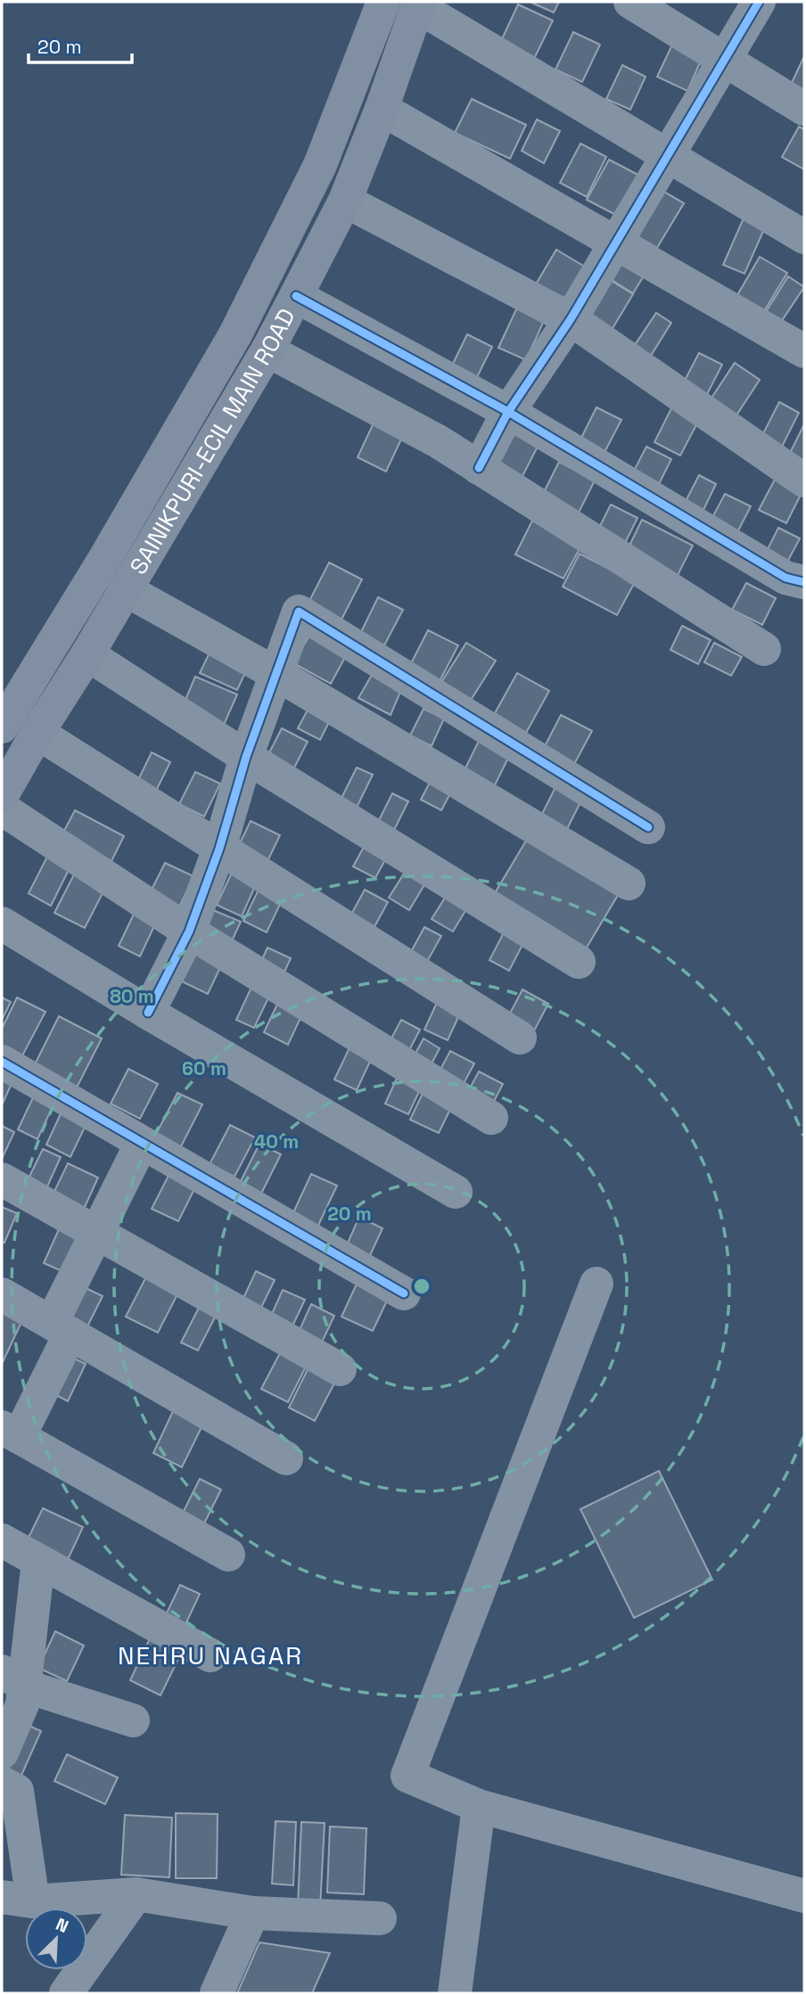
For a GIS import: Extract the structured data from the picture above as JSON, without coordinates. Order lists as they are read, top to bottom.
{
  "streets": {
    "main road": ["SAINIKPURI-ECIL MAIN ROAD"]
  },
  "districts": ["NEHRU NAGAR"],
  "scale_bar": "20 m",
  "north": "top right",
  "rings": [
    "80 m",
    "60 m",
    "40 m",
    "20 m"
  ]
}
